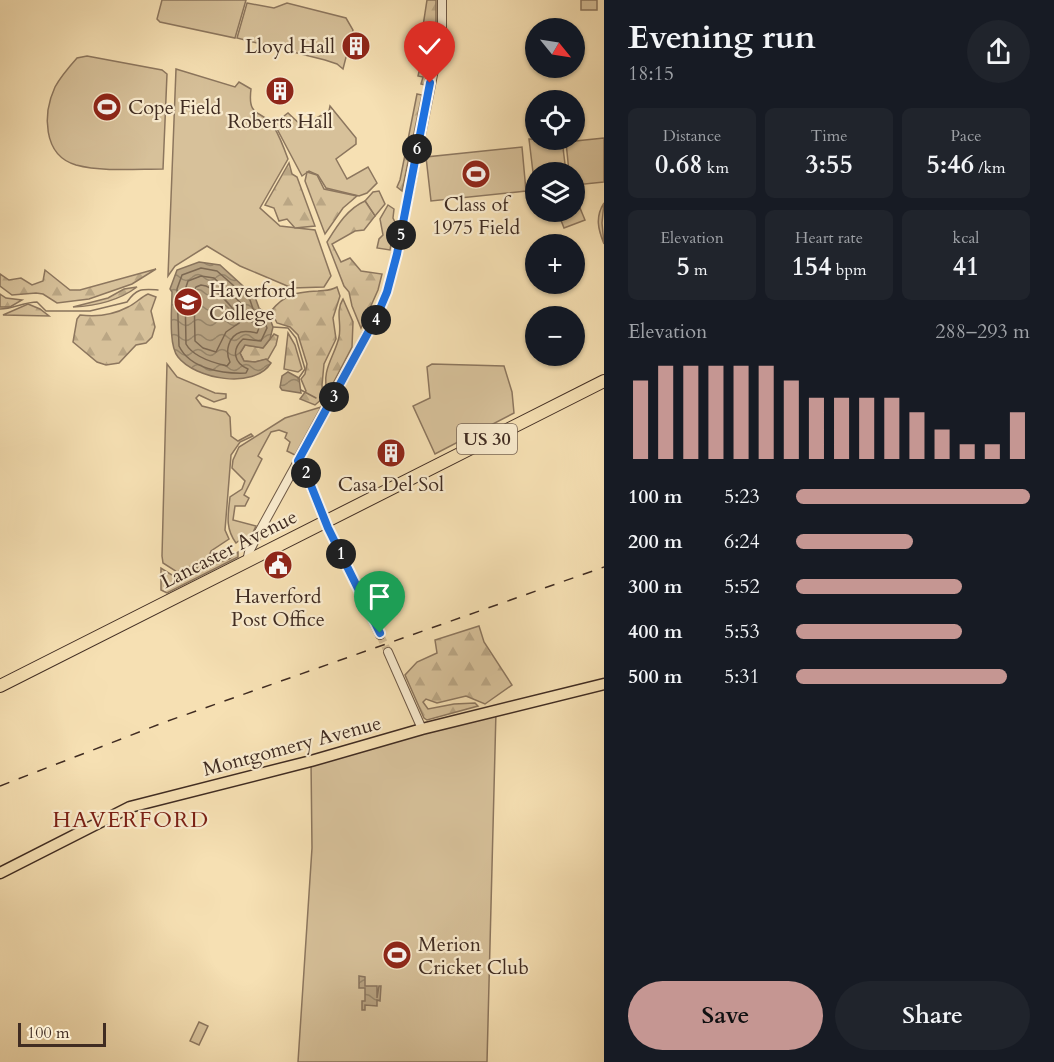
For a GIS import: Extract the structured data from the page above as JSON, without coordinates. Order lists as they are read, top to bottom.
{
  "streets": {
    "highway": ["US 30", "Lancaster Avenue"],
    "main road": ["Montgomery Avenue"]
  },
  "districts": ["HAVERFORD"],
  "places": {
    "building": ["Lloyd Hall", "Roberts Hall", "Casa Del Sol"],
    "sports": ["Cope Field", "Class of 1975 Field", "Merion Cricket Club"],
    "school or university": ["Haverford College"],
    "public building": ["Haverford Post Office"]
  },
  "scale_bar": "100 m",
  "north": "bottom right",
  "page": {
    "heading": ["Evening run", "18:15"],
    "map_buttons": ["+", "−"],
    "stats": [
      ["Distance", "0.68 km"],
      ["Time", "3:55"],
      ["Pace", "5:46 /km"],
      ["Elevation", "5 m"],
      ["Heart rate", "154 bpm"],
      ["kcal", "41"]
    ],
    "pins": [
      "6",
      "5",
      "4",
      "3",
      "2",
      "1"
    ],
    "chart": ["Elevation", "288–293 m"],
    "list": [
      {
        "name": "100 m",
        "note": "5:23"
      },
      {
        "name": "200 m",
        "note": "6:24"
      },
      {
        "name": "300 m",
        "note": "5:52"
      },
      {
        "name": "400 m",
        "note": "5:53"
      },
      {
        "name": "500 m",
        "note": "5:31"
      }
    ],
    "buttons": ["Save", "Share"],
    "scale": "100 m"
  }
}
